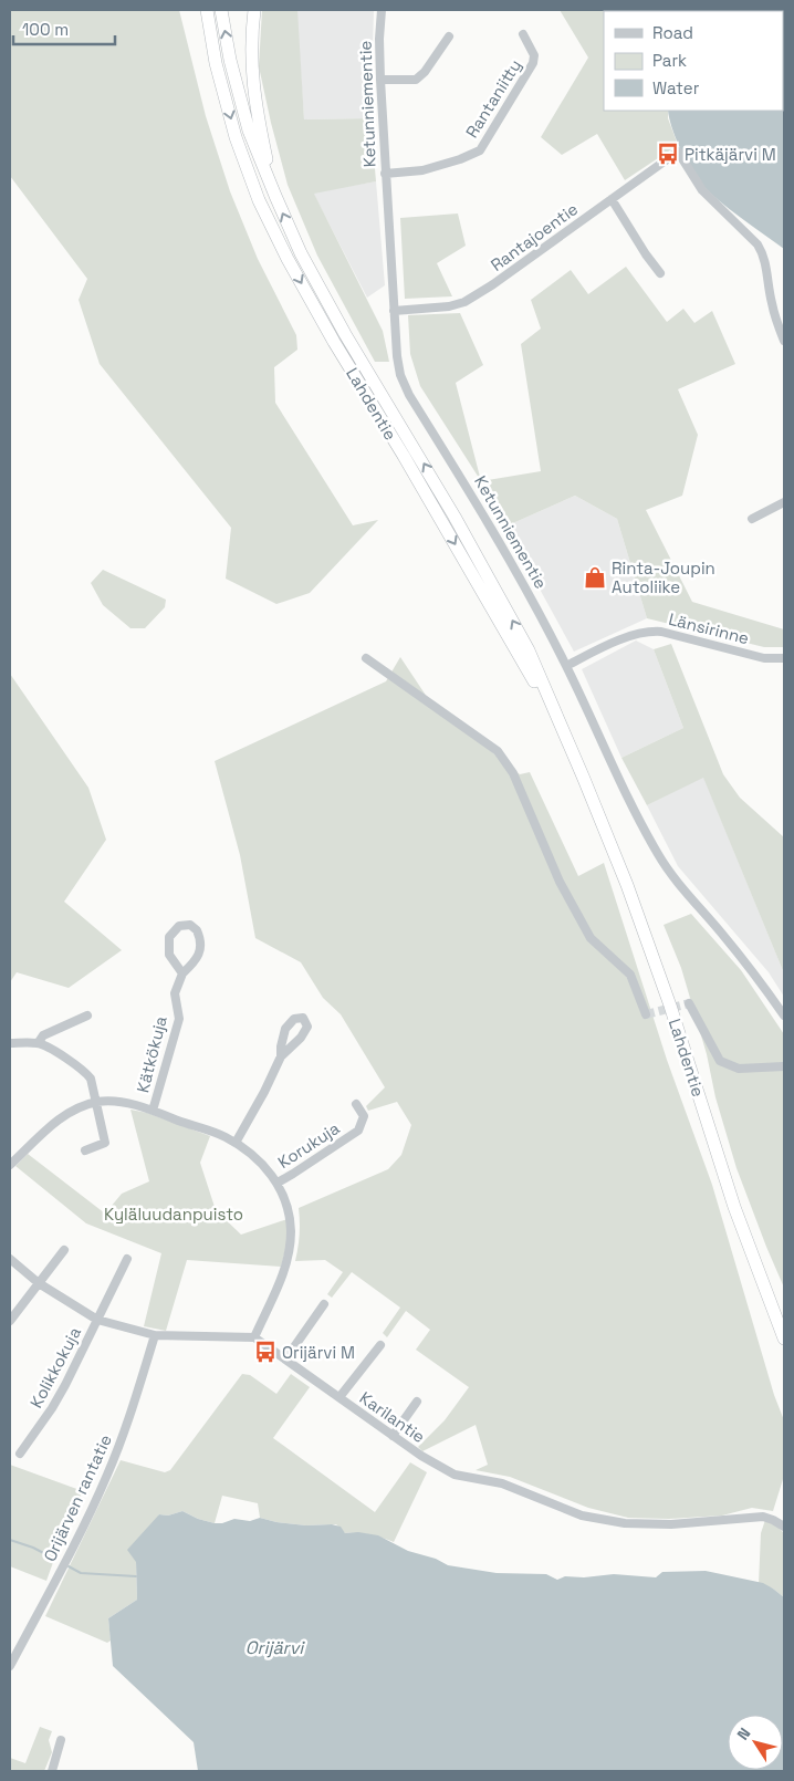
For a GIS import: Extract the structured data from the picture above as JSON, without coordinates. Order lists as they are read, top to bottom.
{
  "streets": {
    "highway": ["Lahdentie"],
    "street": [
      "Rantaniitty",
      "Ketunniementie",
      "Rantajoentie",
      "Länsirinne",
      "Kätkökuja",
      "Korukuja",
      "Kolikkokuja",
      "Karilantie",
      "Orijärven rantatie"
    ]
  },
  "crossings": [
    ["Rantaniitty", "Ketunniementie"],
    ["Ketunniementie", "Rantajoentie"],
    ["Ketunniementie", "Länsirinne"]
  ],
  "water": ["Orijärvi"],
  "parks": ["Kyläluudanpuisto"],
  "places": {
    "bus stop": ["Pitkäjärvi M", "Orijärvi M"],
    "shop": ["Rinta-Joupin Autoliike"]
  },
  "legend": ["Road", "Park", "Water"],
  "scale_bar": "100 m",
  "north": "top left"
}
